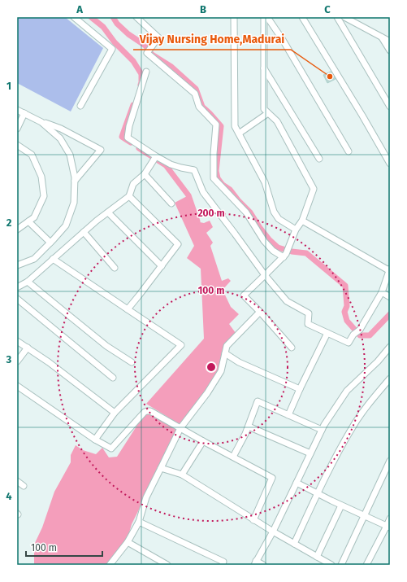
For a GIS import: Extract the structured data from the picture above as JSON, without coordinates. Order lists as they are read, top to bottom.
{
  "places": ["Vijay Nursing Home,Madurai"],
  "scale_bar": "100 m",
  "grid": {
    "columns": ["A", "B", "C"],
    "rows": [
      "1",
      "2",
      "3",
      "4"
    ]
  },
  "rings": ["200 m", "100 m"]
}
